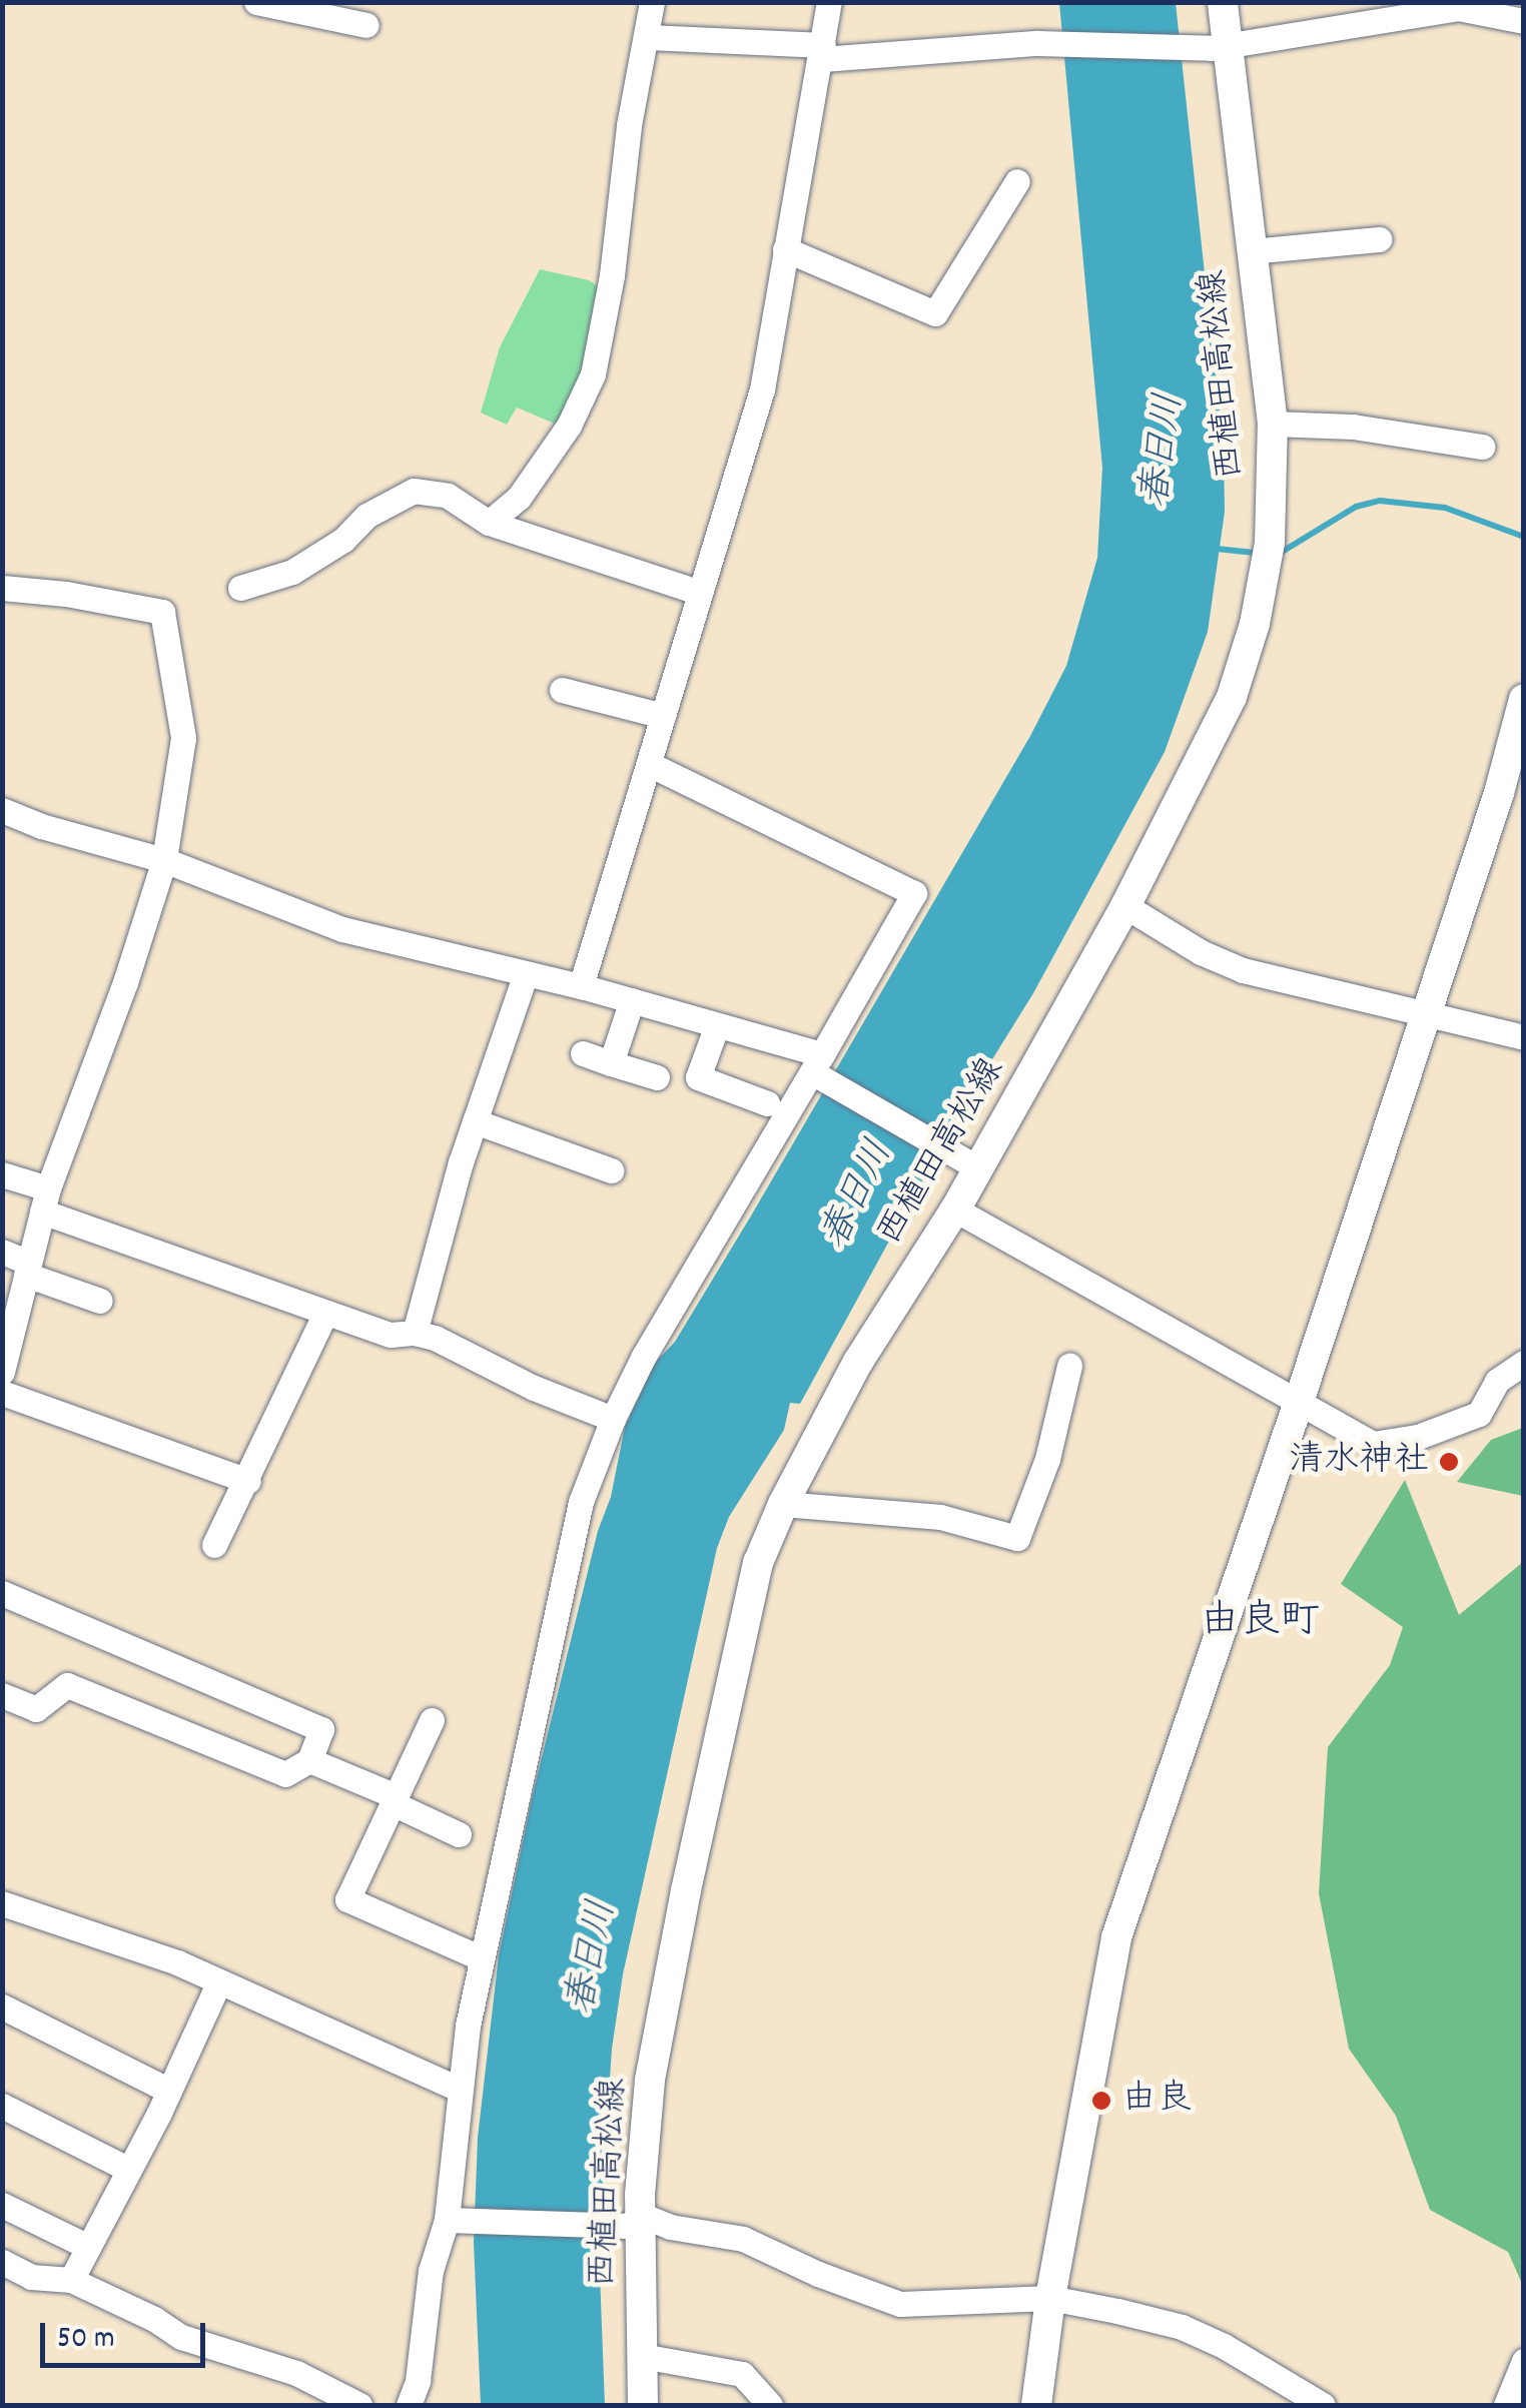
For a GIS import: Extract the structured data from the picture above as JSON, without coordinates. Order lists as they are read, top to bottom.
{
  "streets": {
    "main road": ["西植田高松線"]
  },
  "districts": ["由良町"],
  "water": ["春日川"],
  "places": ["清水神社", "由良"],
  "scale_bar": "50 m"
}
